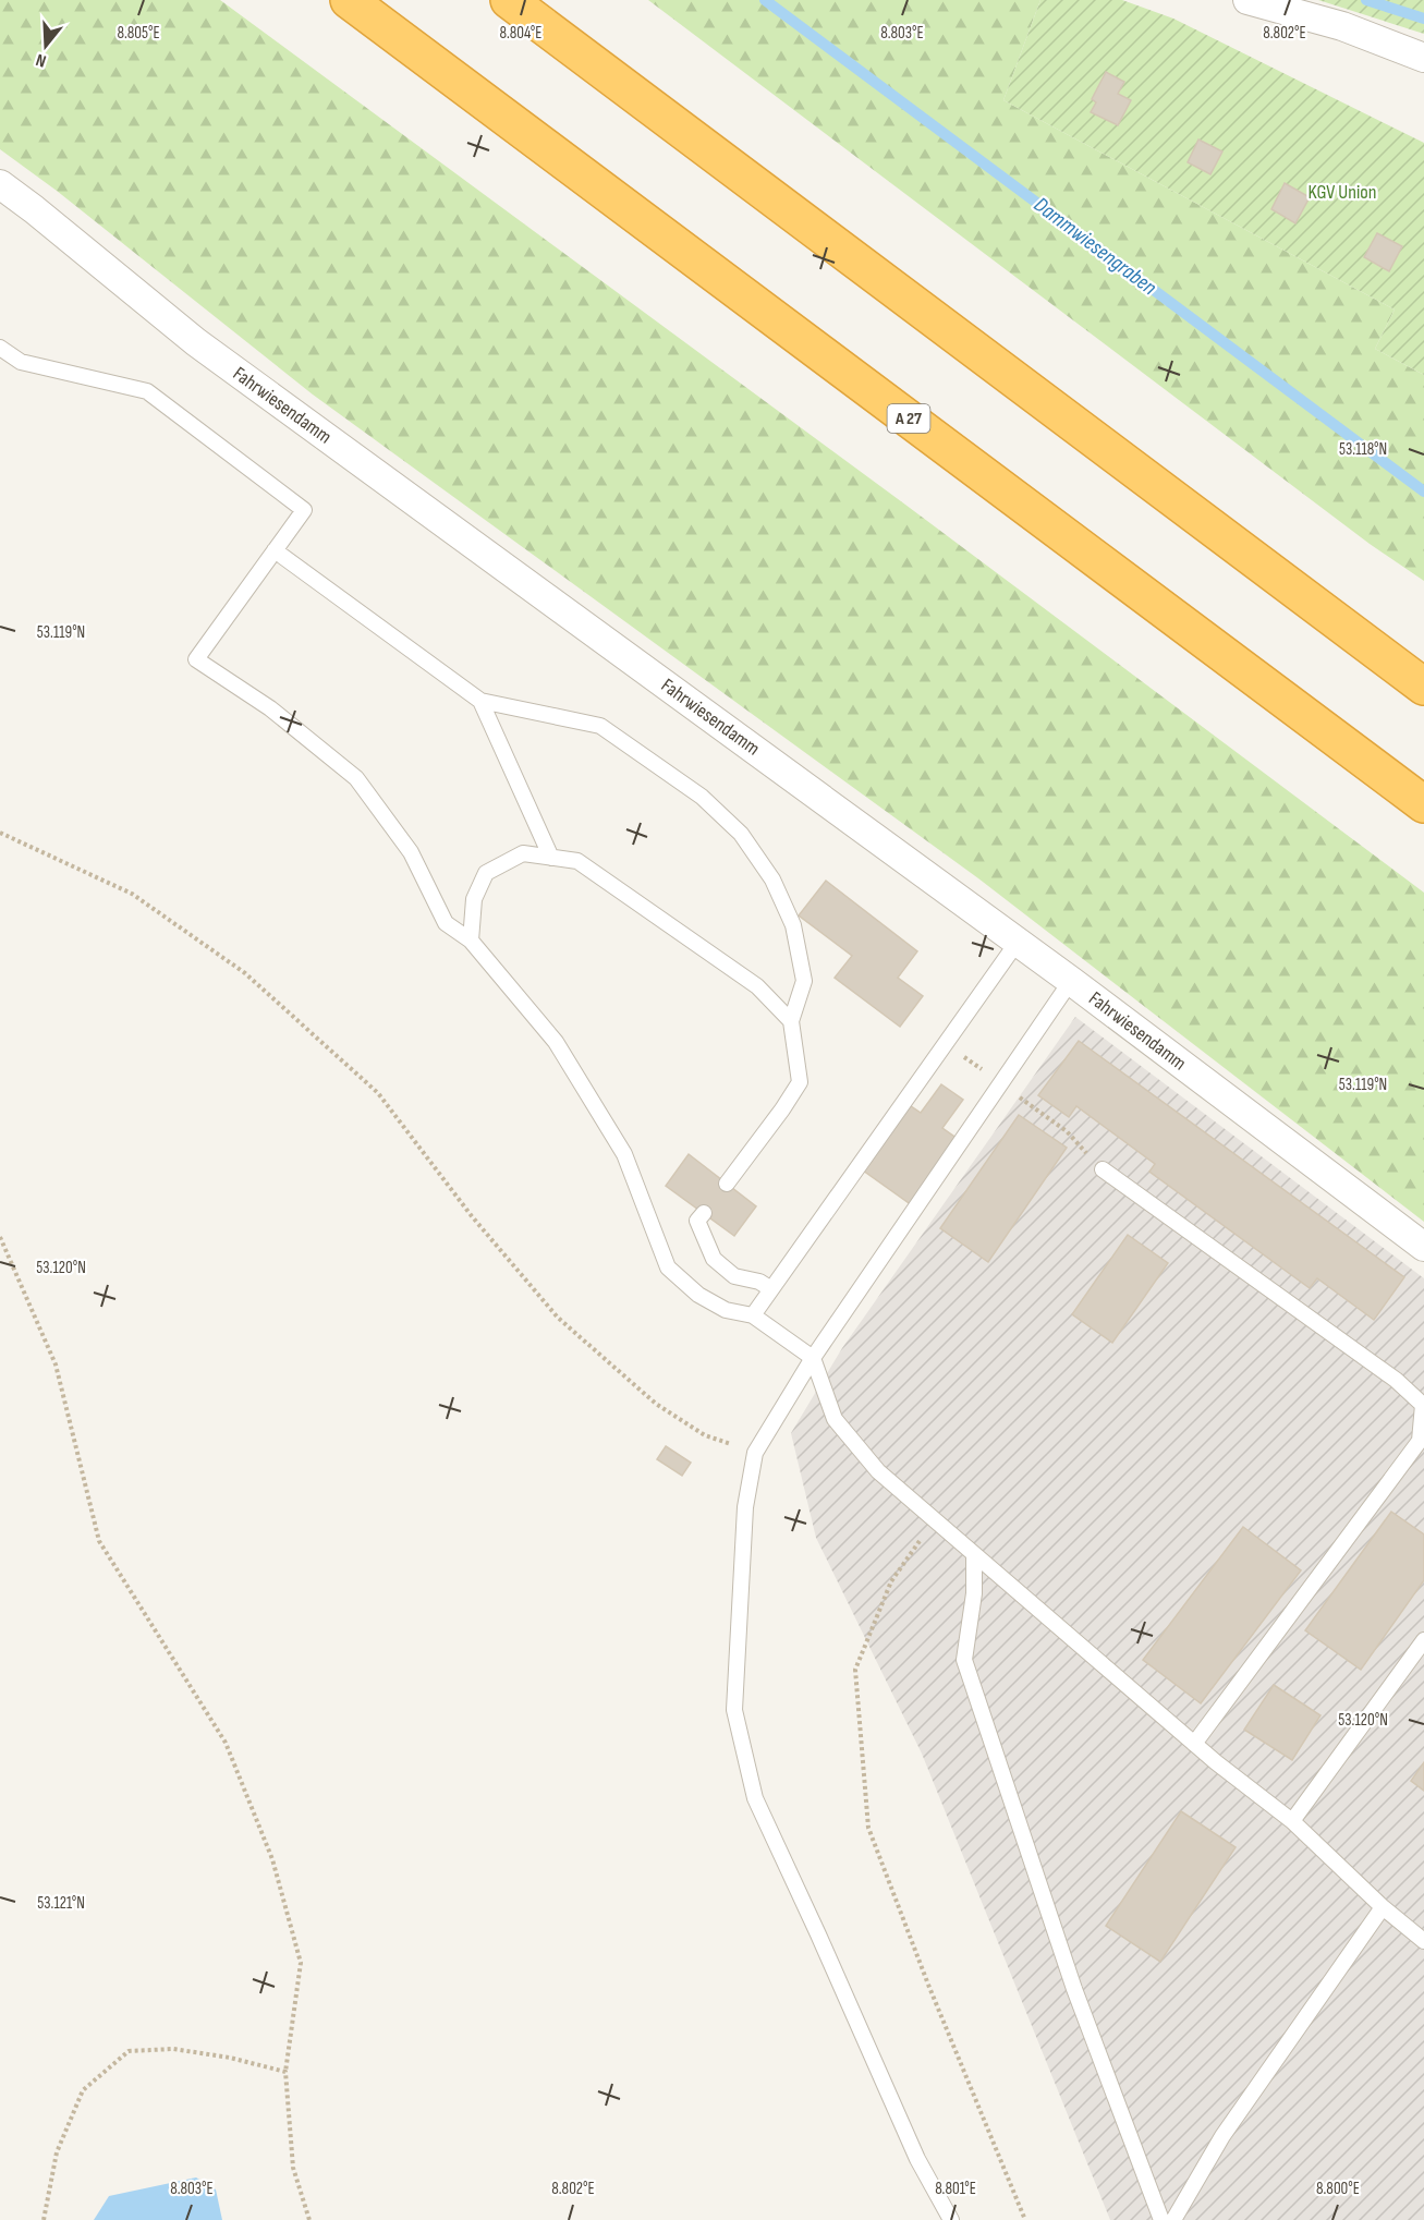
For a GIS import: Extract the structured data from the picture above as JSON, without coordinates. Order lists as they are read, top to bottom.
{
  "streets": {
    "highway": ["A 27"],
    "street": ["Fahrwiesendamm"]
  },
  "water": ["Dammwiesengraben"],
  "parks": ["KGV Union"],
  "north": "bottom",
  "coordinates": [
    "8.805°E",
    "8.804°E",
    "8.803°E",
    "8.802°E",
    "53.118°N",
    "53.119°N",
    "53.120°N",
    "53.121°N",
    "8.801°E",
    "8.800°E"
  ]
}
